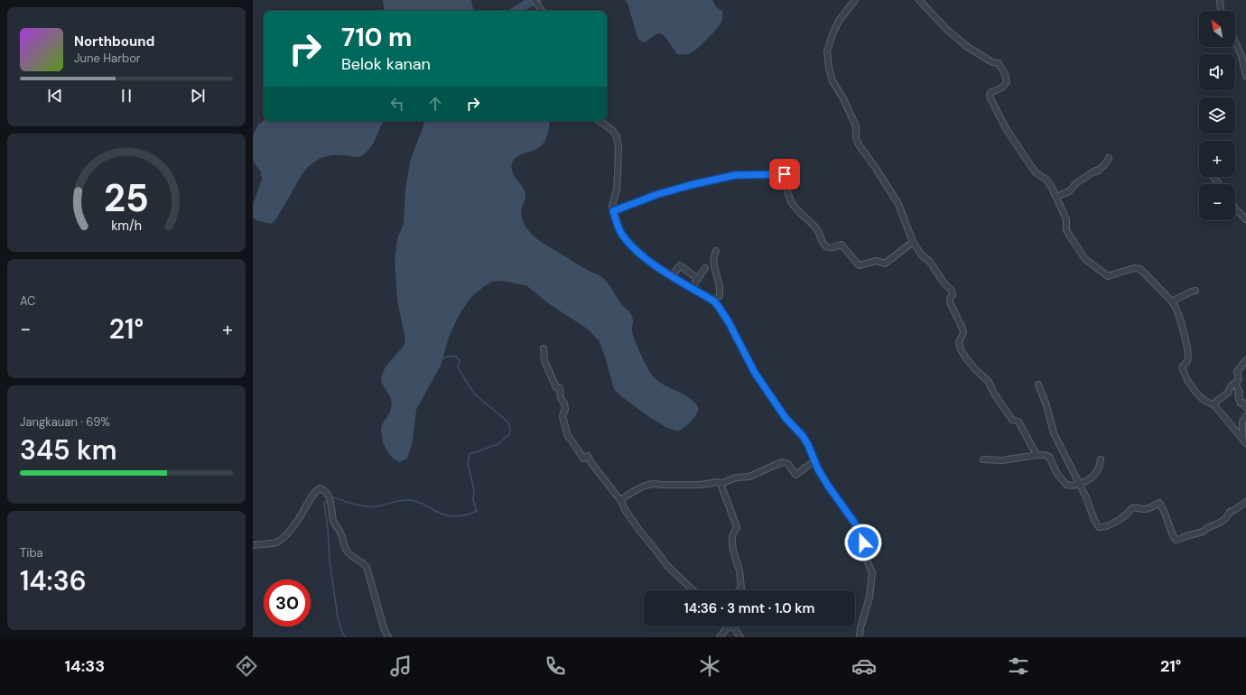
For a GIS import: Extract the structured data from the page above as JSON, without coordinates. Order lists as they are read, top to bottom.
{
  "north": "top left",
  "page": {
    "map_buttons": ["+", "−"],
    "turn": ["710 m", "Belok kanan"],
    "song": ["Northbound", "June Harbor"],
    "tile": [
      "AC",
      ["Jangkauan · 69%", "345 km"],
      ["Tiba", "14:36"]
    ],
    "heat": ["−", "21°", "+"],
    "limit": "30",
    "trip": "14:36 · 3 mnt · 1.0 km",
    "tabs": ["14:33", "21°"],
    "gauge": ["25", "km/h"]
  }
}
